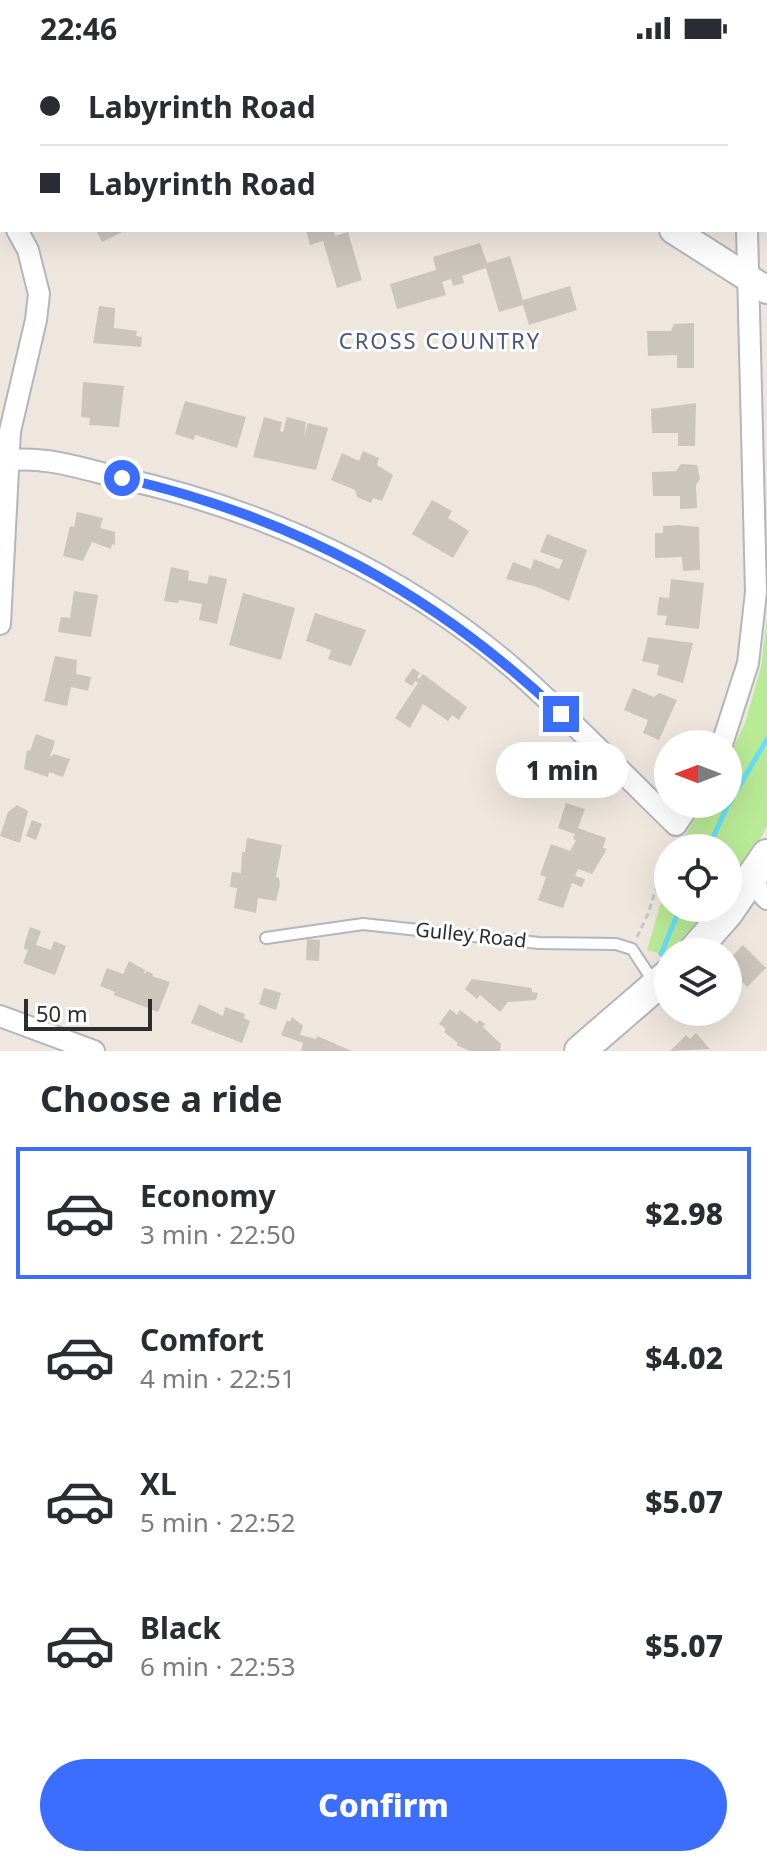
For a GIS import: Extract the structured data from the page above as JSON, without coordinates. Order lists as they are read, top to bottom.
{
  "streets": {
    "lane": ["Gulley Road"]
  },
  "districts": ["CROSS COUNTRY"],
  "scale_bar": "50 m",
  "north": "left",
  "page": {
    "status": "22:46",
    "banner": ["Labyrinth Road", "Labyrinth Road"],
    "bubble": "1 min",
    "scale": "50 m",
    "heading": "Choose a ride",
    "list": [
      {
        "name": "Economy",
        "note": "3 min · 22:50",
        "value": "$2.98"
      },
      {
        "name": "Comfort",
        "note": "4 min · 22:51",
        "value": "$4.02"
      },
      {
        "name": "XL",
        "note": "5 min · 22:52",
        "value": "$5.07"
      },
      {
        "name": "Black",
        "note": "6 min · 22:53",
        "value": "$5.07"
      }
    ],
    "buttons": "Confirm"
  }
}
